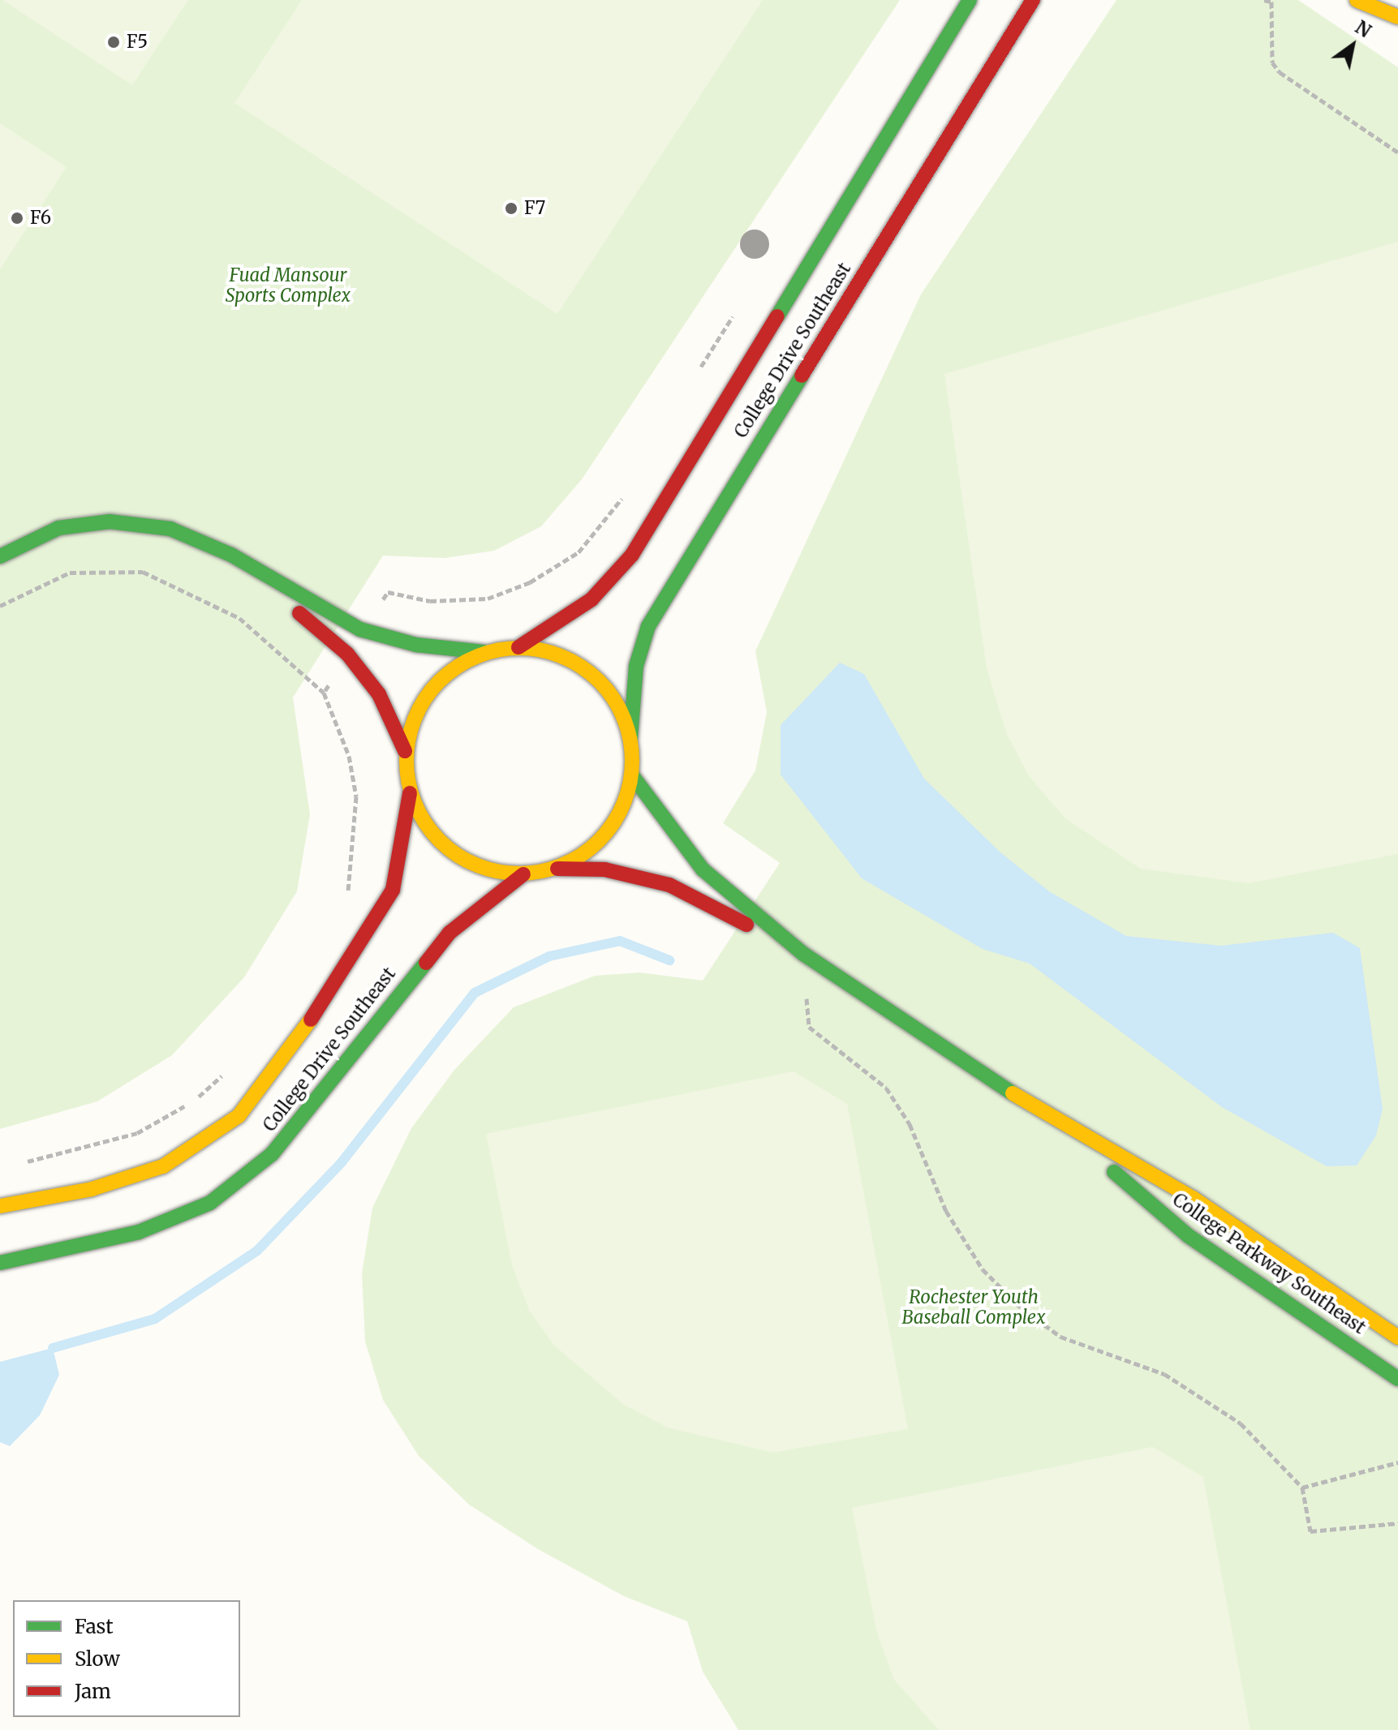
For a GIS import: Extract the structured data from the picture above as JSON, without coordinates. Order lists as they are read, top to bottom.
{
  "streets": {
    "street": ["College Drive Southeast", "College Parkway Southeast"]
  },
  "crossings": [
    ["College Drive Southeast", "College Parkway Southeast"]
  ],
  "parks": ["Fuad Mansour Sports Complex", "Rochester Youth Baseball Complex"],
  "places": ["F5", "F7", "F6"],
  "legend": ["Fast", "Slow", "Jam"],
  "north": "top right"
}
